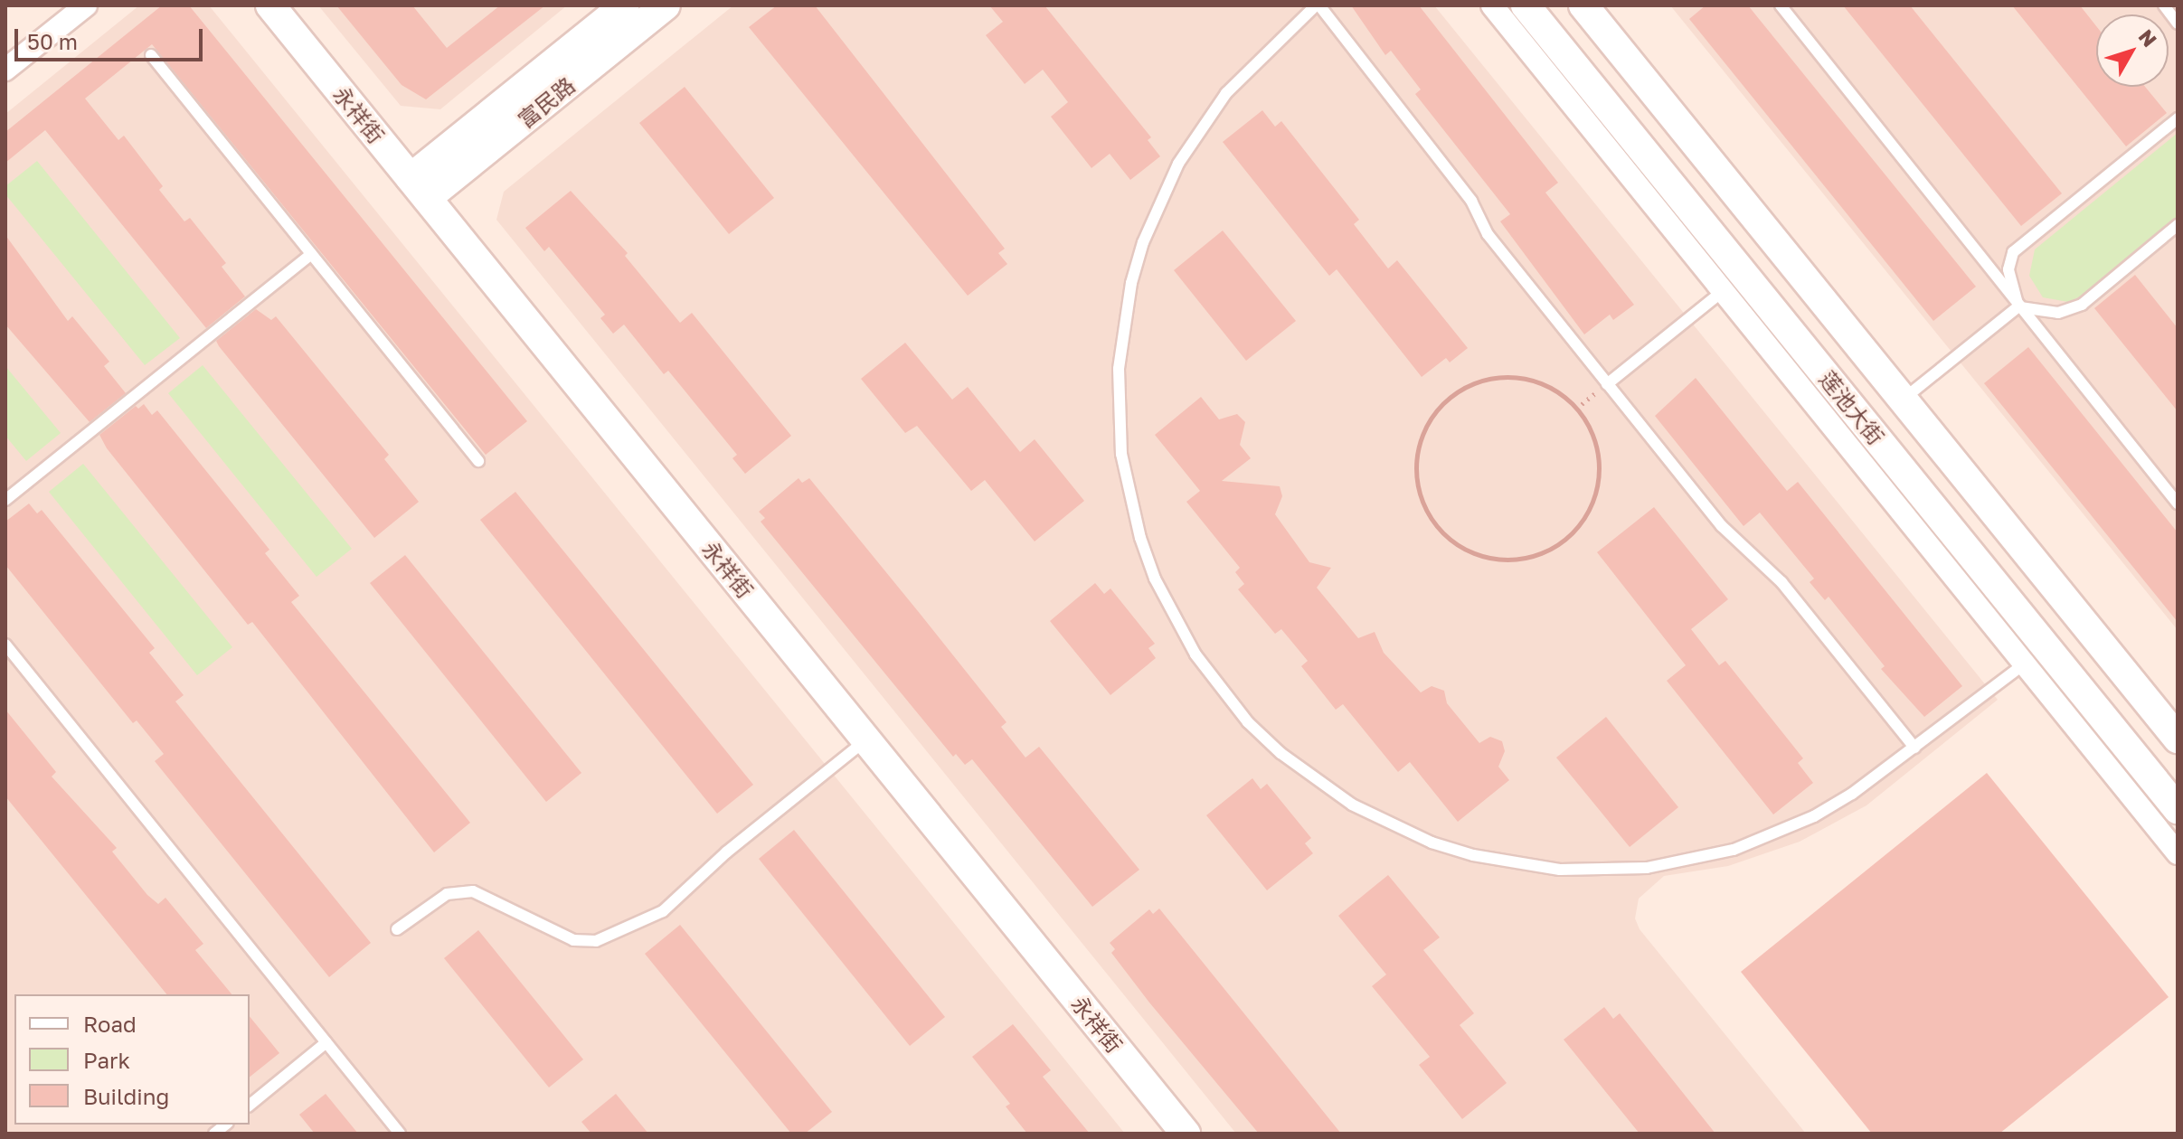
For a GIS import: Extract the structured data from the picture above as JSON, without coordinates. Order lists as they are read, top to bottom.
{
  "streets": {
    "street": ["富民路", "永祥街", "莲池大街"]
  },
  "crossings": [
    ["富民路", "永祥街"]
  ],
  "legend": ["Road", "Park", "Building"],
  "scale_bar": "50 m",
  "north": "top right"
}
